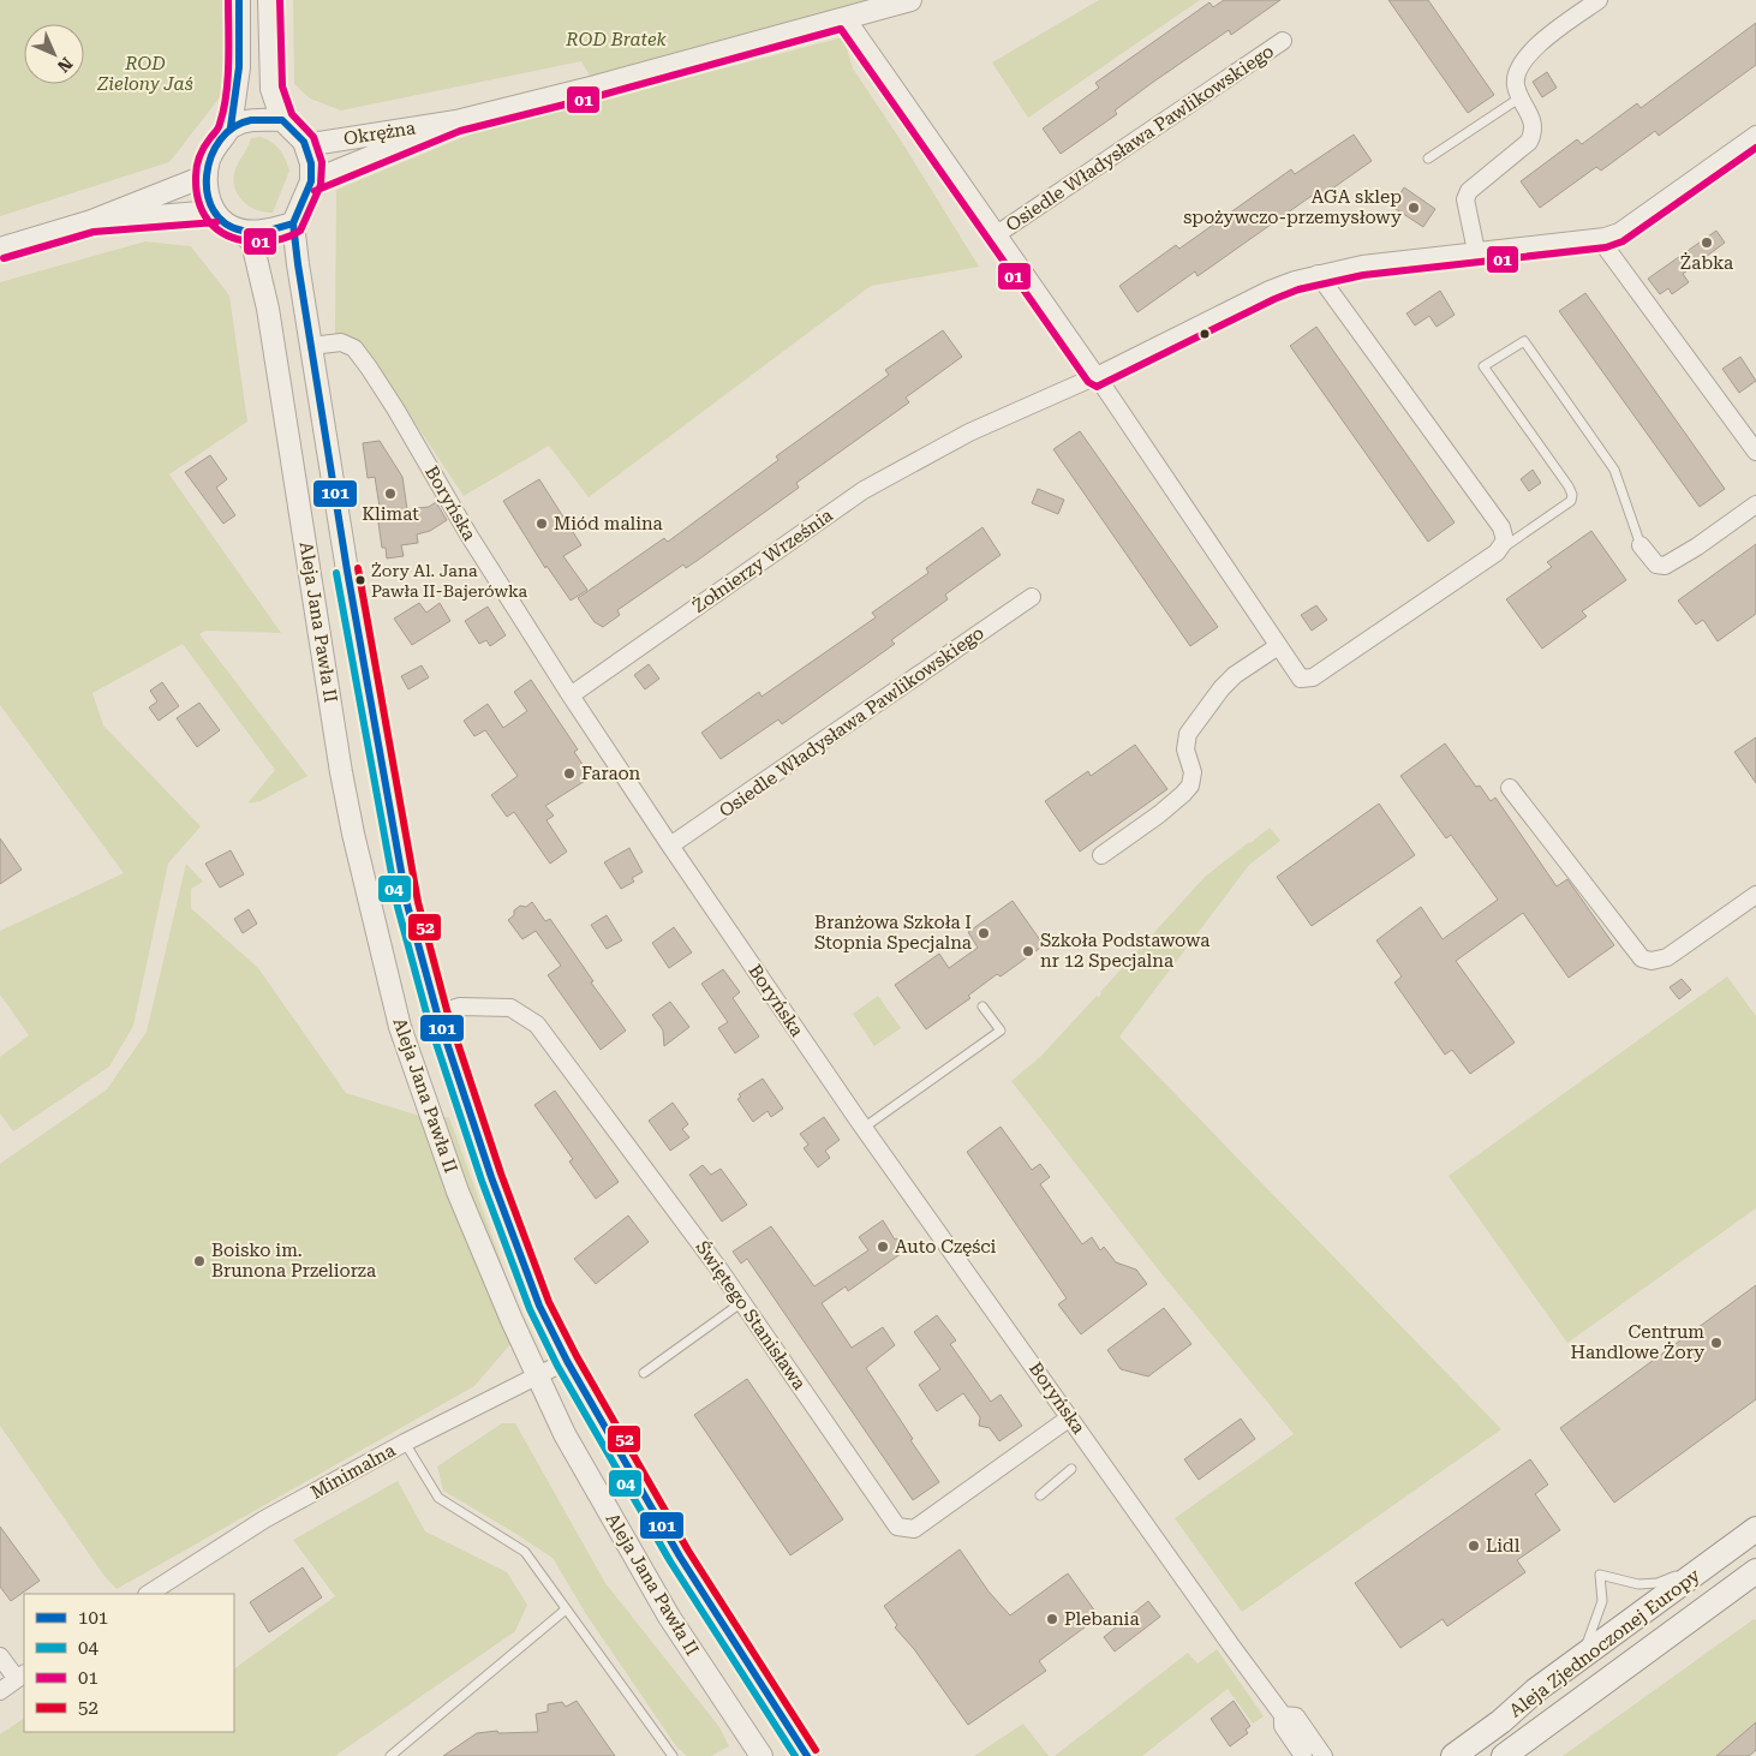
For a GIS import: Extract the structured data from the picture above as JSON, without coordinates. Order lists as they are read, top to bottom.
{
  "streets": {
    "main road": ["Aleja Zjednoczonej Europy"],
    "street": [
      "Okrężna",
      "Osiedle Władysława Pawlikowskiego",
      "Boryńska",
      "Żołnierzy Września",
      "Aleja Jana Pawła II",
      "Świętego Stanisława",
      "Minimalna"
    ]
  },
  "crossings": [
    ["Okrężna", "Osiedle Władysława Pawlikowskiego"],
    ["Okrężna", "Aleja Jana Pawła II"],
    ["Osiedle Władysława Pawlikowskiego", "Boryńska"],
    ["Osiedle Władysława Pawlikowskiego", "Żołnierzy Września"],
    ["Boryńska", "Żołnierzy Września"],
    ["Boryńska", "Aleja Jana Pawła II"],
    ["Boryńska", "Świętego Stanisława"],
    ["Aleja Jana Pawła II", "Świętego Stanisława"],
    ["Aleja Jana Pawła II", "Minimalna"]
  ],
  "parks": ["ROD Bratek", "ROD Zielony Jaś"],
  "places": [
    "AGA sklep spożywczo-przemysłowy",
    "Żabka",
    "Klimat",
    "Miód malina",
    "Żory Al. Jana Pawła II-Bajerówka",
    "Faraon",
    "Branżowa Szkoła I Stopnia Specjalna",
    "Szkoła Podstawowa nr 12 Specjalna",
    "Auto Części",
    "Boisko im. Brunona Przeliorza",
    "Centrum Handlowe Żory",
    "Lidl",
    "Plebania"
  ],
  "lines": [
    "transit line 101",
    "transit line 01",
    "transit line 52",
    "transit line 04"
  ],
  "legend": [
    "101",
    "04",
    "01",
    "52"
  ],
  "north": "bottom right"
}
